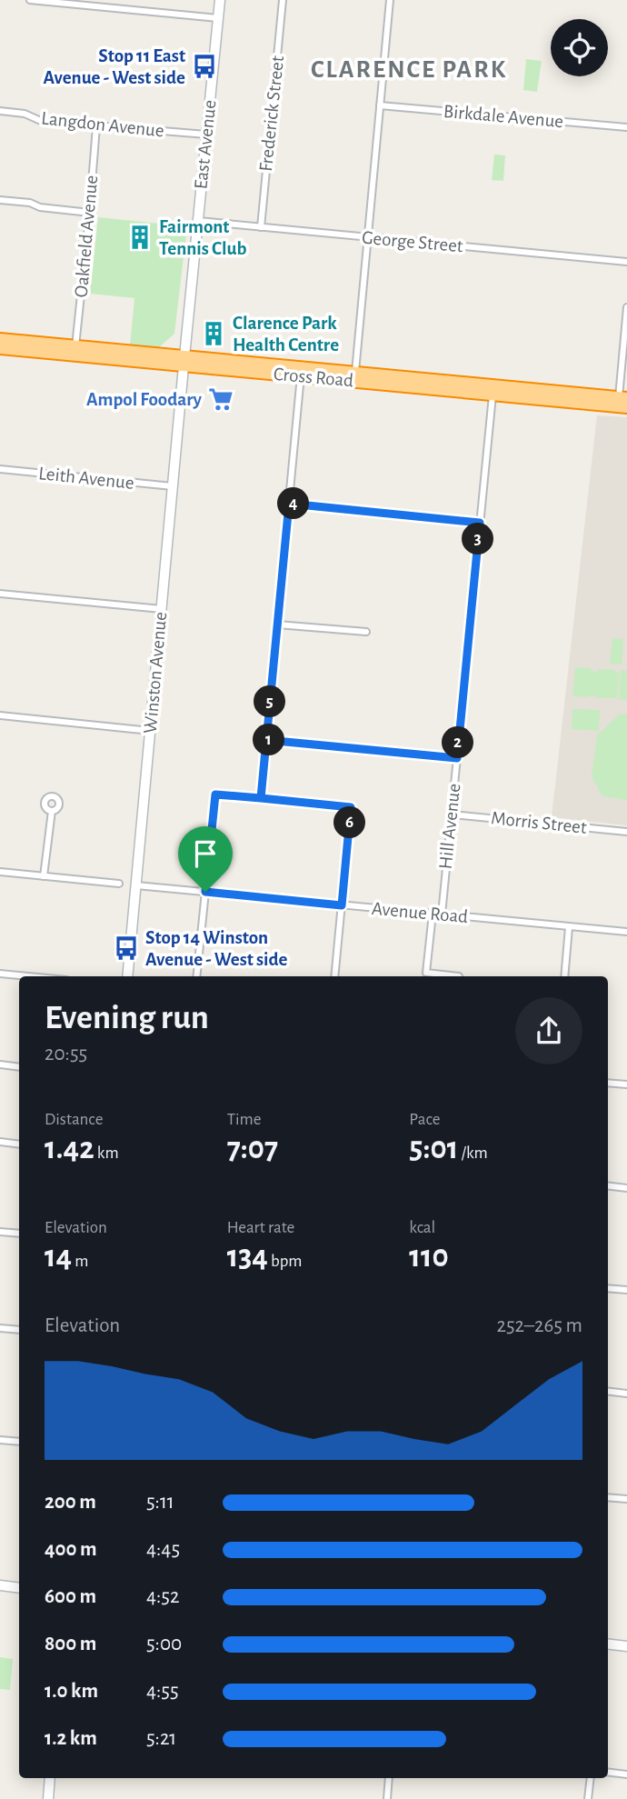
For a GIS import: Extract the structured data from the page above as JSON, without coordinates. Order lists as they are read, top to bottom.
{
  "streets": {
    "highway": ["Cross Road"],
    "street": [
      "Frederick Street",
      "Birkdale Avenue",
      "Langdon Avenue",
      "East Avenue",
      "Oakfield Avenue",
      "George Street",
      "Leith Avenue",
      "Winston Avenue",
      "Morris Street",
      "Hill Avenue",
      "Avenue Road"
    ]
  },
  "crossings": [
    ["Frederick Street", "George Street"],
    ["Langdon Avenue", "East Avenue"],
    ["Langdon Avenue", "Oakfield Avenue"],
    ["East Avenue", "George Street"],
    ["East Avenue", "Cross Road"],
    ["East Avenue", "Winston Avenue"],
    ["Oakfield Avenue", "Cross Road"],
    ["Cross Road", "Winston Avenue"],
    ["Cross Road", "Hill Avenue"],
    ["Leith Avenue", "Winston Avenue"],
    ["Winston Avenue", "Avenue Road"],
    ["Morris Street", "Hill Avenue"],
    ["Hill Avenue", "Avenue Road"]
  ],
  "districts": ["CLARENCE PARK"],
  "places": {
    "bus stop": ["Stop 11 East Avenue - West side", "Stop 14 Winston Avenue - West side"],
    "building": ["Fairmont Tennis Club", "Clarence Park Health Centre"],
    "supermarket": ["Ampol Foodary"]
  },
  "page": {
    "pins": [
      "4",
      "3",
      "5",
      "1",
      "2",
      "6"
    ],
    "heading": ["Evening run", "20:55"],
    "stats": [
      ["Distance", "1.42 km"],
      ["Time", "7:07"],
      ["Pace", "5:01 /km"],
      ["Elevation", "14 m"],
      ["Heart rate", "134 bpm"],
      ["kcal", "110"]
    ],
    "chart": ["Elevation", "252–265 m"],
    "list": [
      {
        "name": "200 m",
        "note": "5:11"
      },
      {
        "name": "400 m",
        "note": "4:45"
      },
      {
        "name": "600 m",
        "note": "4:52"
      },
      {
        "name": "800 m",
        "note": "5:00"
      },
      {
        "name": "1.0 km",
        "note": "4:55"
      },
      {
        "name": "1.2 km",
        "note": "5:21"
      }
    ]
  }
}
